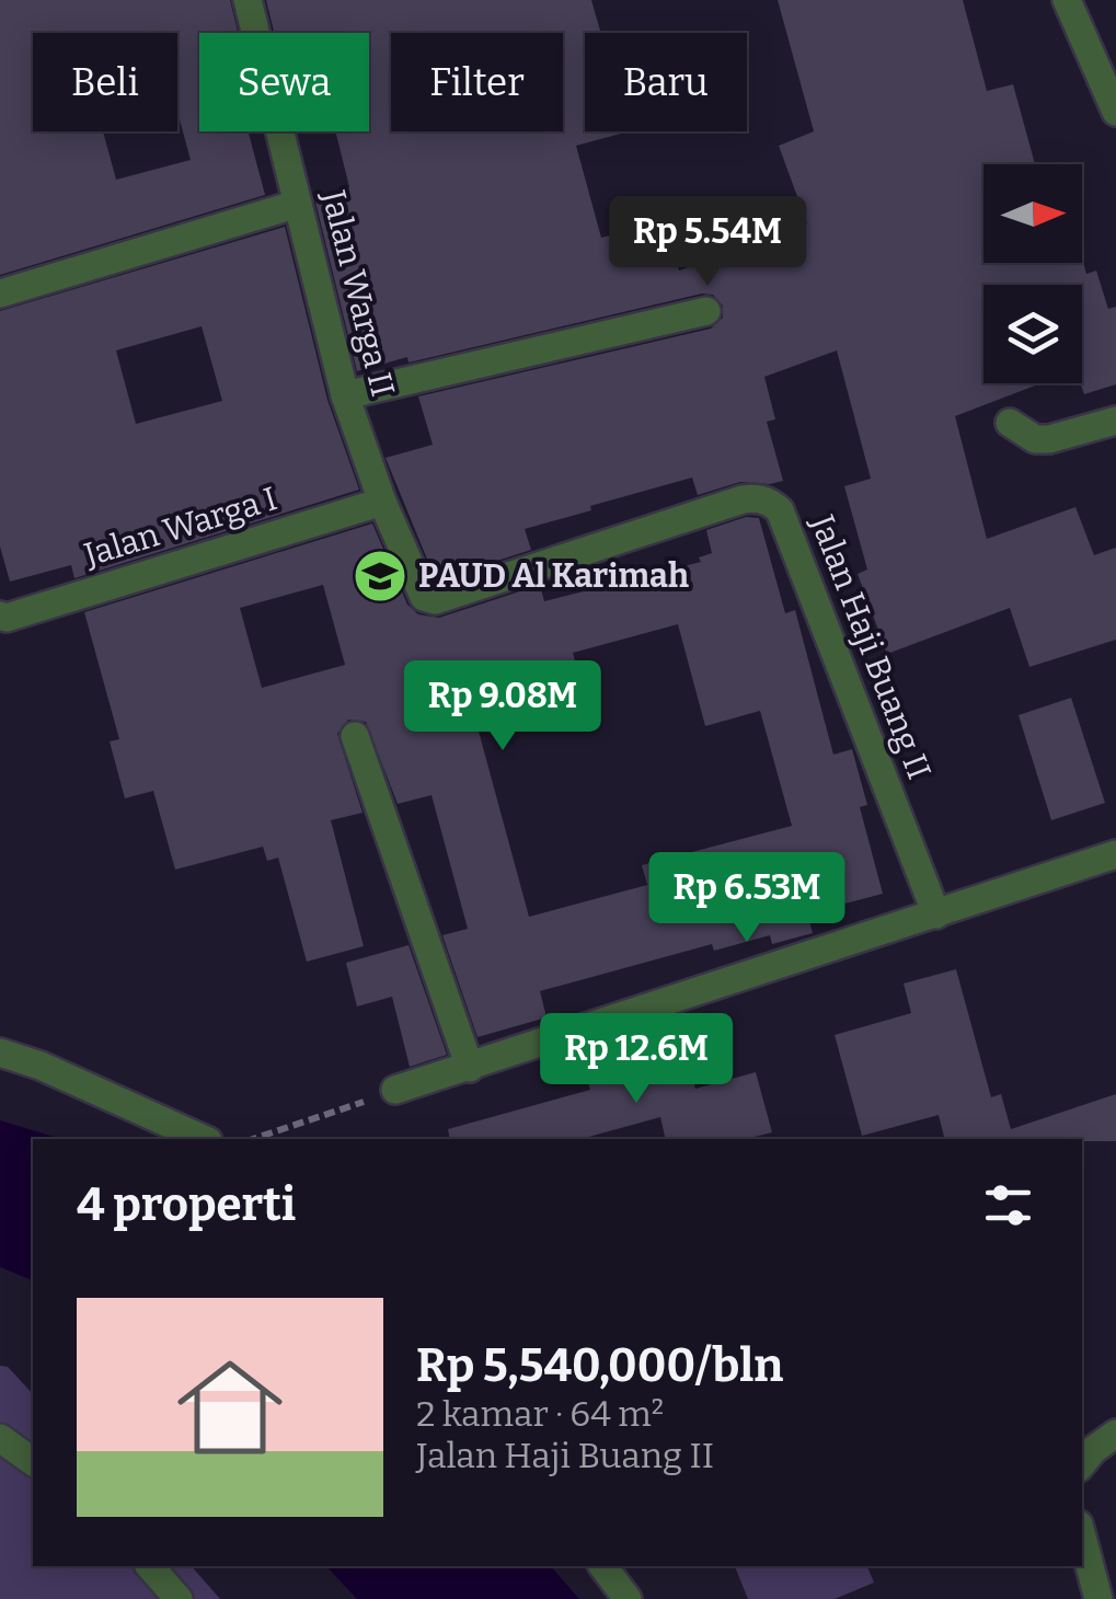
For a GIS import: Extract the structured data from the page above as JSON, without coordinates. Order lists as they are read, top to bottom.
{
  "streets": {
    "street": ["Jalan Warga II", "Jalan Warga I", "Jalan Haji Buang II"]
  },
  "crossings": [
    ["Jalan Warga II", "Jalan Warga I"],
    ["Jalan Warga II", "Jalan Haji Buang II"]
  ],
  "places": {
    "school or university": ["PAUD Al Karimah"]
  },
  "north": "right",
  "page": {
    "chip": [
      "Beli",
      "Sewa",
      "Filter",
      "Baru"
    ],
    "price": [
      "Rp 5.54M",
      "Rp 9.08M",
      "Rp 6.53M",
      "Rp 12.6M"
    ],
    "heading": "4 properti",
    "list": [
      {
        "name": "Rp 5,540,000/bln",
        "note": "2 kamar · 64 m² · Jalan Haji Buang II"
      }
    ]
  }
}
